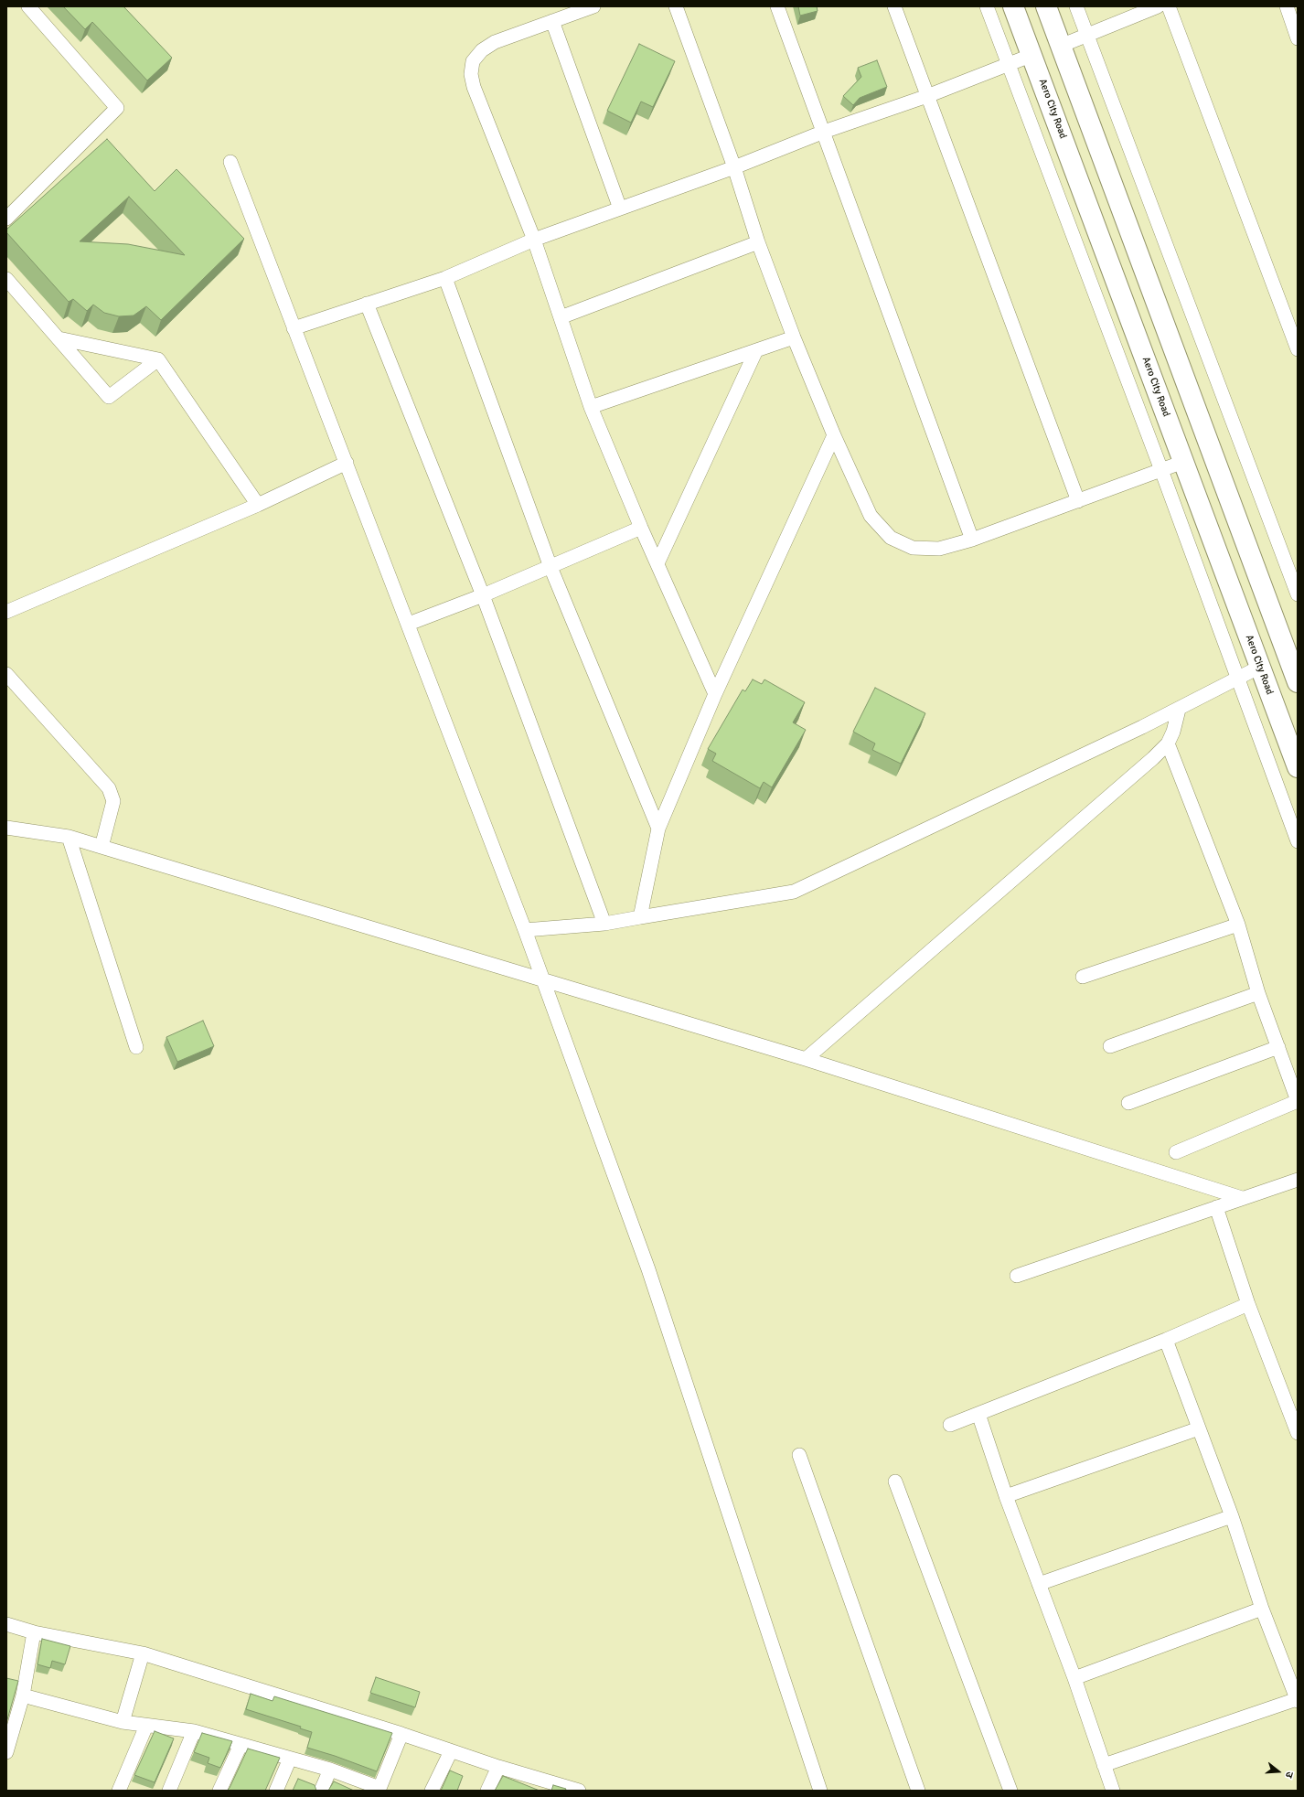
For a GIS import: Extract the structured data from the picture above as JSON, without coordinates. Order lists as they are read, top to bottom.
{
  "streets": {
    "street": ["Aero City Road"]
  },
  "north": "right"
}
